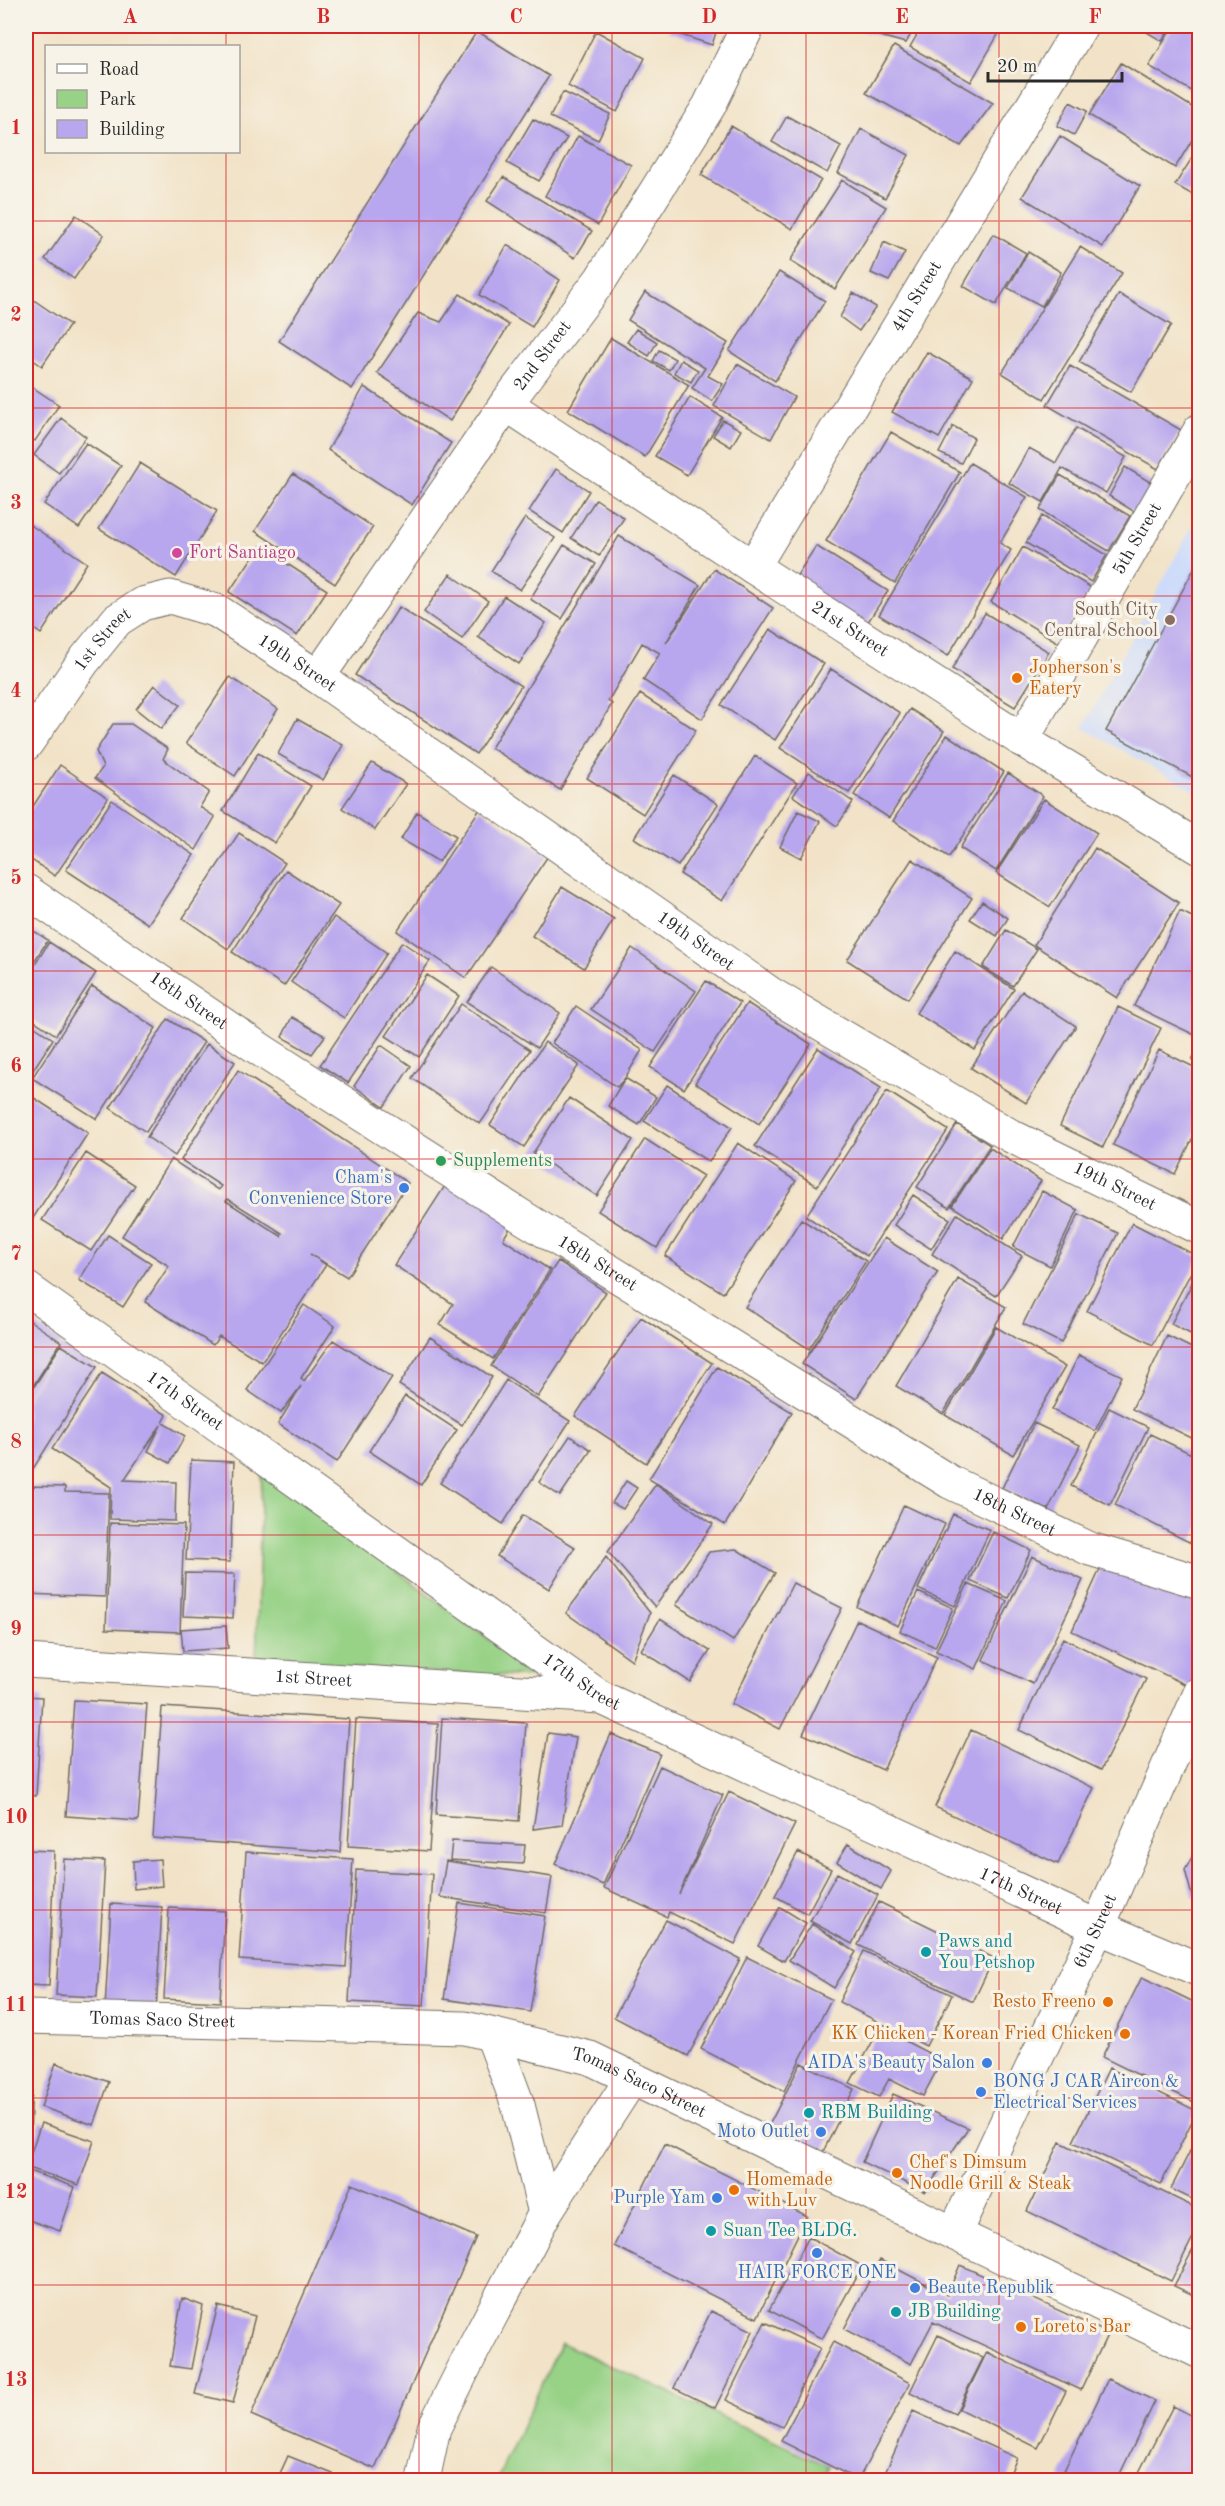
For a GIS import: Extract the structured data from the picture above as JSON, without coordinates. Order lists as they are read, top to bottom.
{
  "streets": {
    "street": [
      "4th Street",
      "2nd Street",
      "5th Street",
      "21st Street",
      "1st Street",
      "19th Street",
      "18th Street",
      "17th Street",
      "6th Street",
      "Tomas Saco Street"
    ]
  },
  "crossings": [
    ["4th Street", "21st Street"],
    ["2nd Street", "21st Street"],
    ["2nd Street", "19th Street"],
    ["5th Street", "21st Street"],
    ["1st Street", "19th Street"],
    ["1st Street", "17th Street"],
    ["17th Street", "6th Street"],
    ["6th Street", "Tomas Saco Street"]
  ],
  "places": [
    "Fort Santiago",
    "South City Central School",
    "Jopherson's Eatery",
    "Supplements",
    "Cham's Convenience Store",
    "Paws and You Petshop",
    "Resto Freeno",
    "KK Chicken - Korean Fried Chicken",
    "AIDA's Beauty Salon",
    "BONG J CAR Aircon & Electrical Services",
    "RBM Building",
    "Moto Outlet",
    "Chef's Dimsum Noodle Grill & Steak",
    "Homemade with Luv",
    "Purple Yam",
    "Suan Tee BLDG.",
    "HAIR FORCE ONE",
    "Beaute Republik",
    "JB Building",
    "Loreto's Bar"
  ],
  "legend": ["Road", "Park", "Building"],
  "scale_bar": "20 m",
  "grid": {
    "columns": [
      "A",
      "B",
      "C",
      "D",
      "E",
      "F"
    ],
    "rows": [
      "1",
      "2",
      "3",
      "4",
      "5",
      "6",
      "7",
      "8",
      "9",
      "10",
      "11",
      "12",
      "13"
    ]
  }
}
